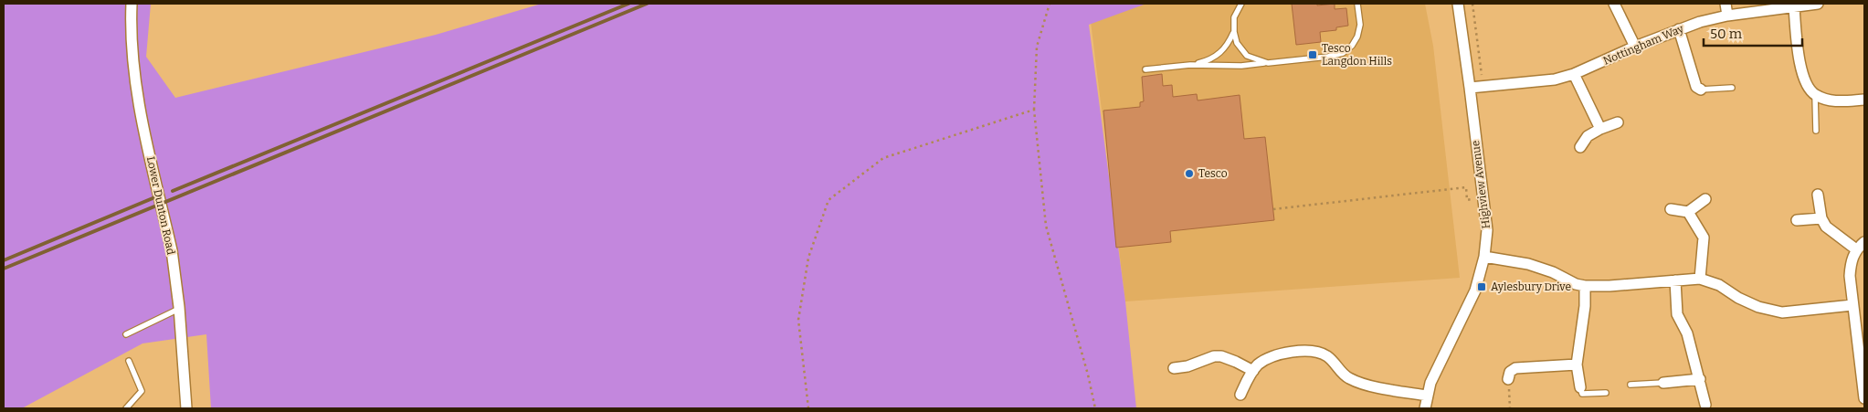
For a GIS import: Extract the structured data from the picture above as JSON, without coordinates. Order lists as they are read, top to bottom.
{
  "streets": {
    "street": ["Nottingham Way", "Highview Avenue", "Lower Dunton Road"]
  },
  "crossings": [
    ["Nottingham Way", "Highview Avenue"]
  ],
  "places": {
    "transit": ["Tesco Langdon Hills", "Aylesbury Drive"],
    "other": ["Tesco"]
  },
  "scale_bar": "50 m"
}
